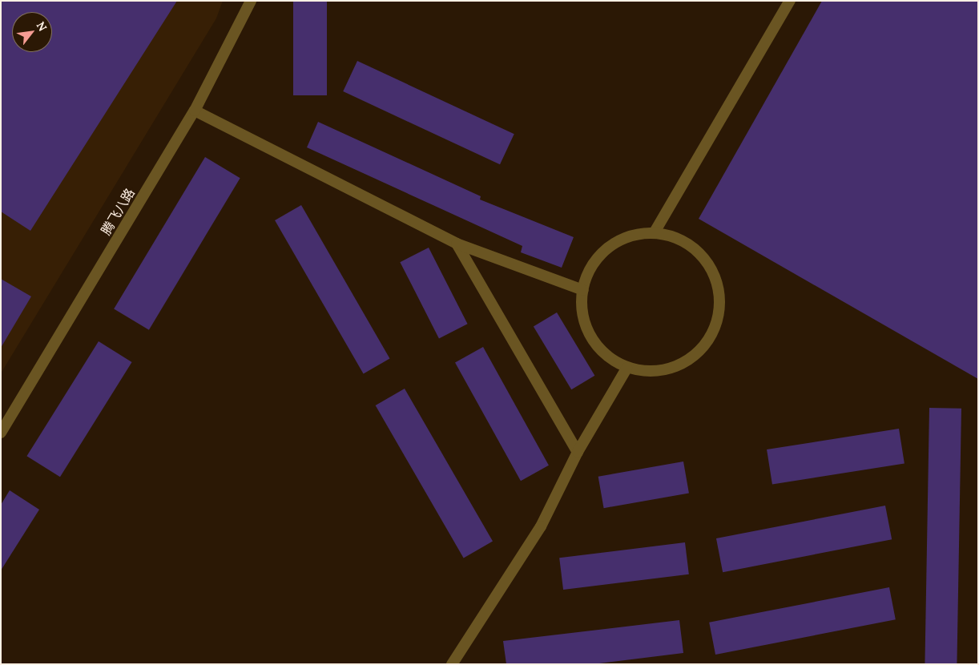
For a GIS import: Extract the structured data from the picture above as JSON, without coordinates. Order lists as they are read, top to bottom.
{
  "streets": {
    "street": ["腾飞八路"]
  },
  "north": "top right"
}
